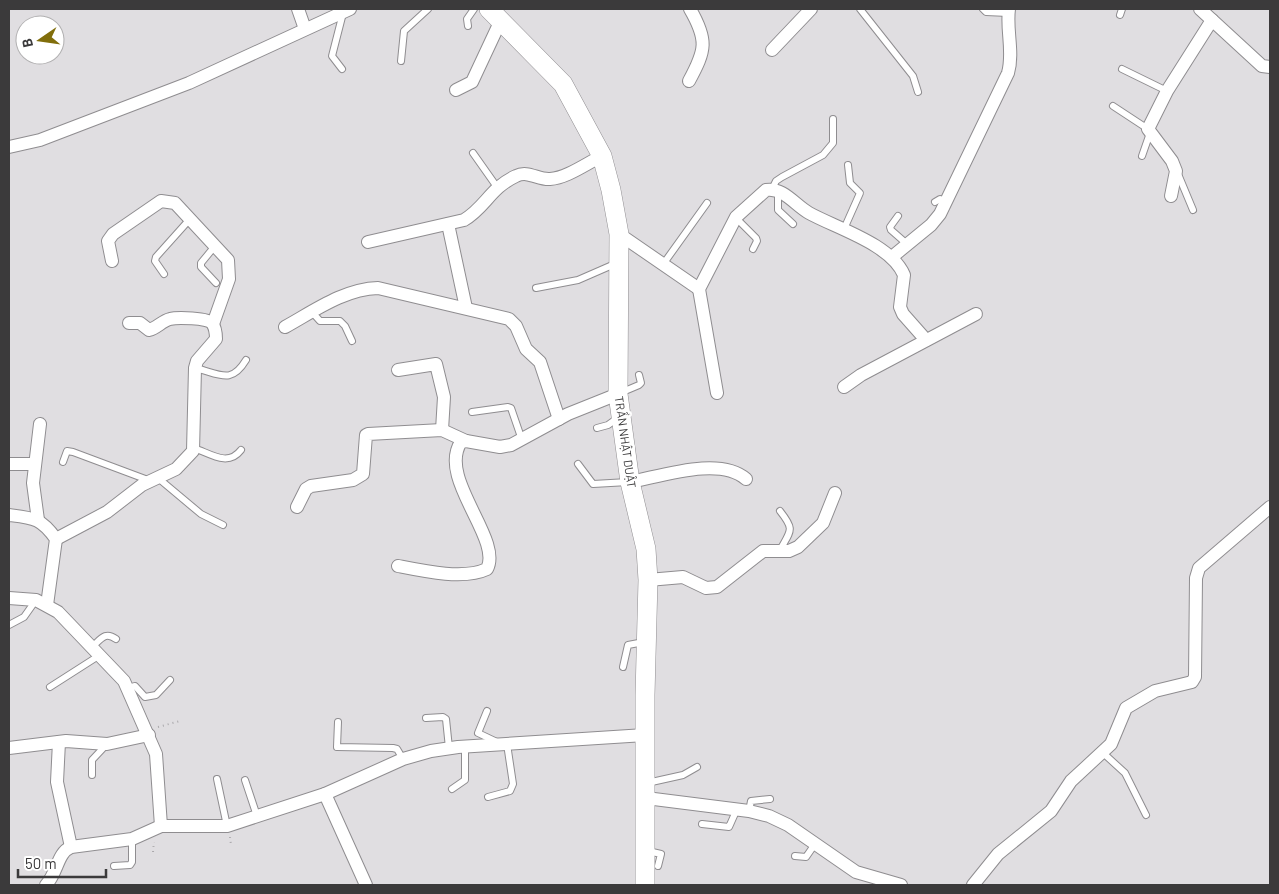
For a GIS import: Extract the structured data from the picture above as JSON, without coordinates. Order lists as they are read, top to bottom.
{
  "streets": {
    "main road": ["TRẦN NHẬT DUẬT"]
  },
  "scale_bar": "50 m",
  "north": "left"
}
